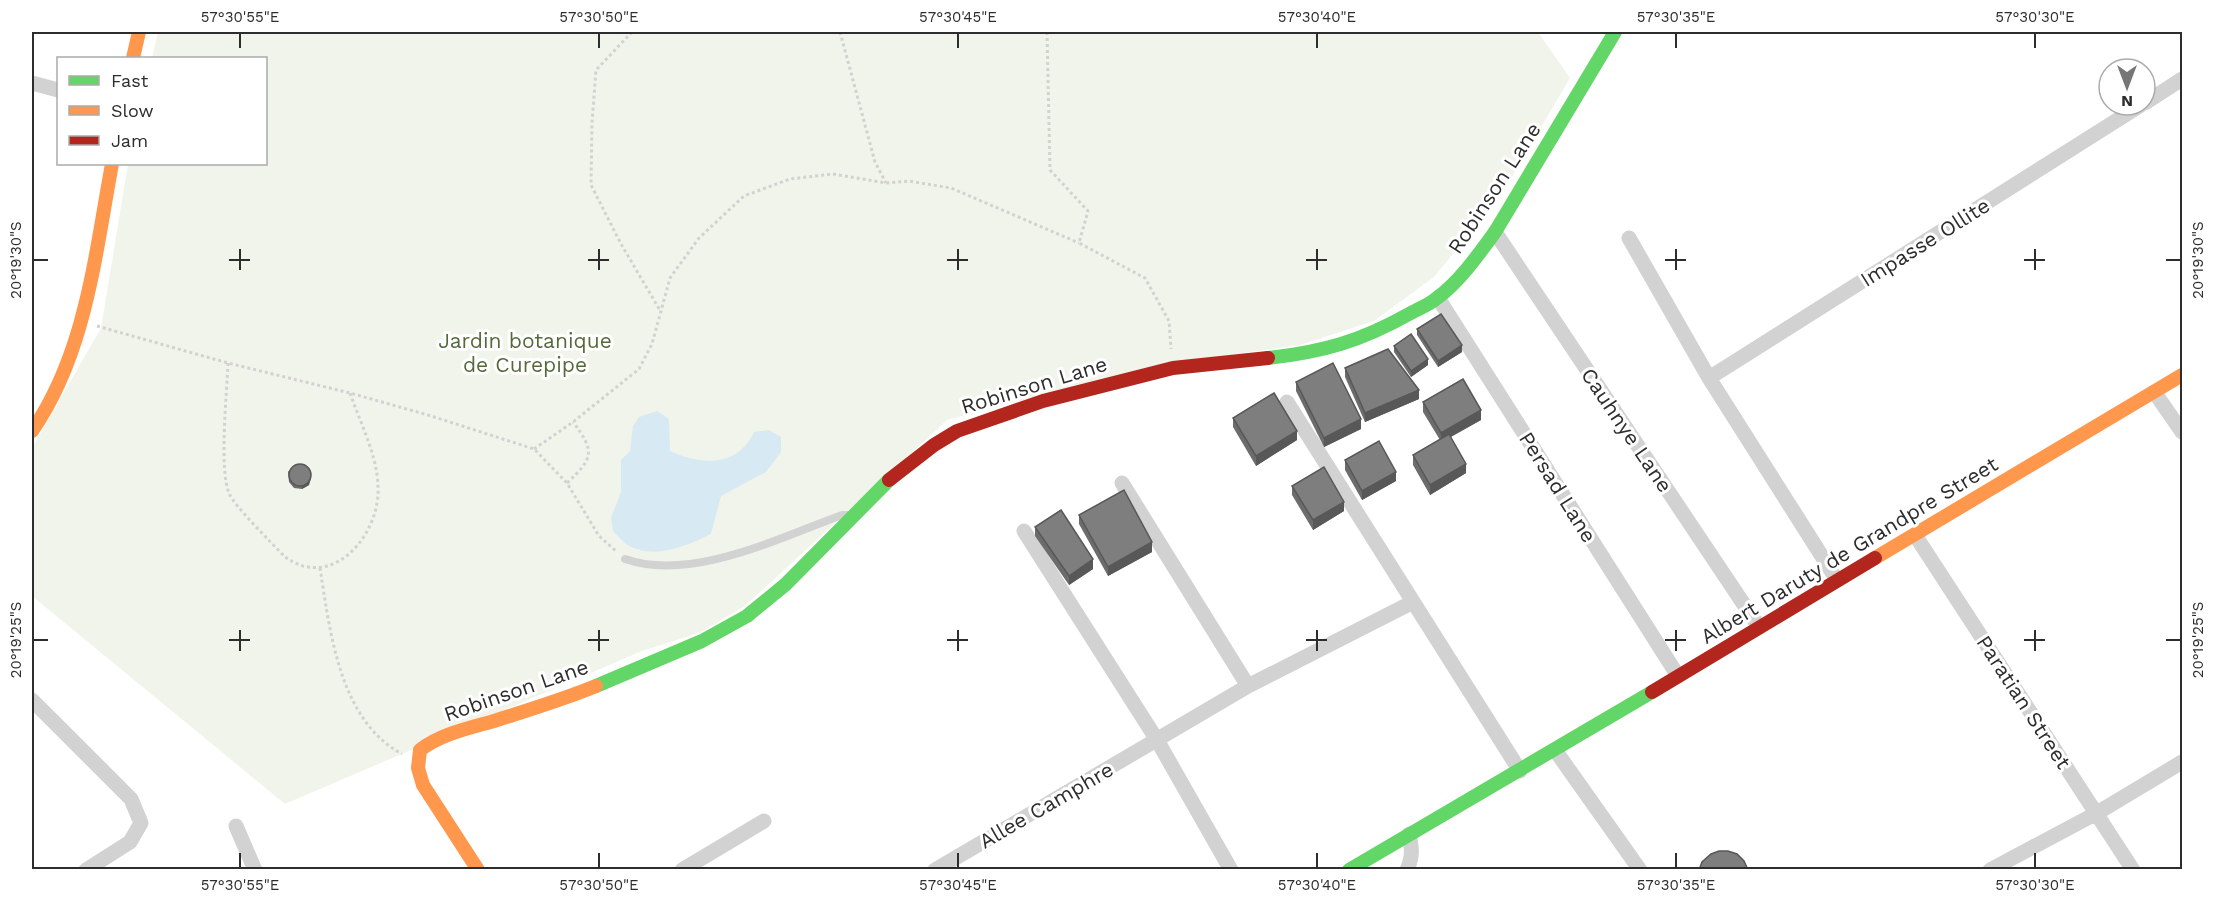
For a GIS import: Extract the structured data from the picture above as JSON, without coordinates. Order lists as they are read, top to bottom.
{
  "streets": {
    "street": [
      "Robinson Lane",
      "Impasse Ollite",
      "Cauhnye Lane",
      "Persad Lane",
      "Albert Daruty de Grandpre Street",
      "Paratian Street",
      "Allee Camphre"
    ]
  },
  "crossings": [
    ["Robinson Lane", "Cauhnye Lane"],
    ["Robinson Lane", "Persad Lane"],
    ["Cauhnye Lane", "Albert Daruty de Grandpre Street"],
    ["Persad Lane", "Albert Daruty de Grandpre Street"],
    ["Albert Daruty de Grandpre Street", "Paratian Street"]
  ],
  "parks": ["Jardin botanique de Curepipe"],
  "legend": ["Fast", "Slow", "Jam"],
  "north": "bottom",
  "coordinates": [
    "57°30'55\"E",
    "57°30'50\"E",
    "57°30'45\"E",
    "57°30'40\"E",
    "57°30'35\"E",
    "57°30'30\"E",
    "20°19'30\"S",
    "20°19'25\"S"
  ]
}
